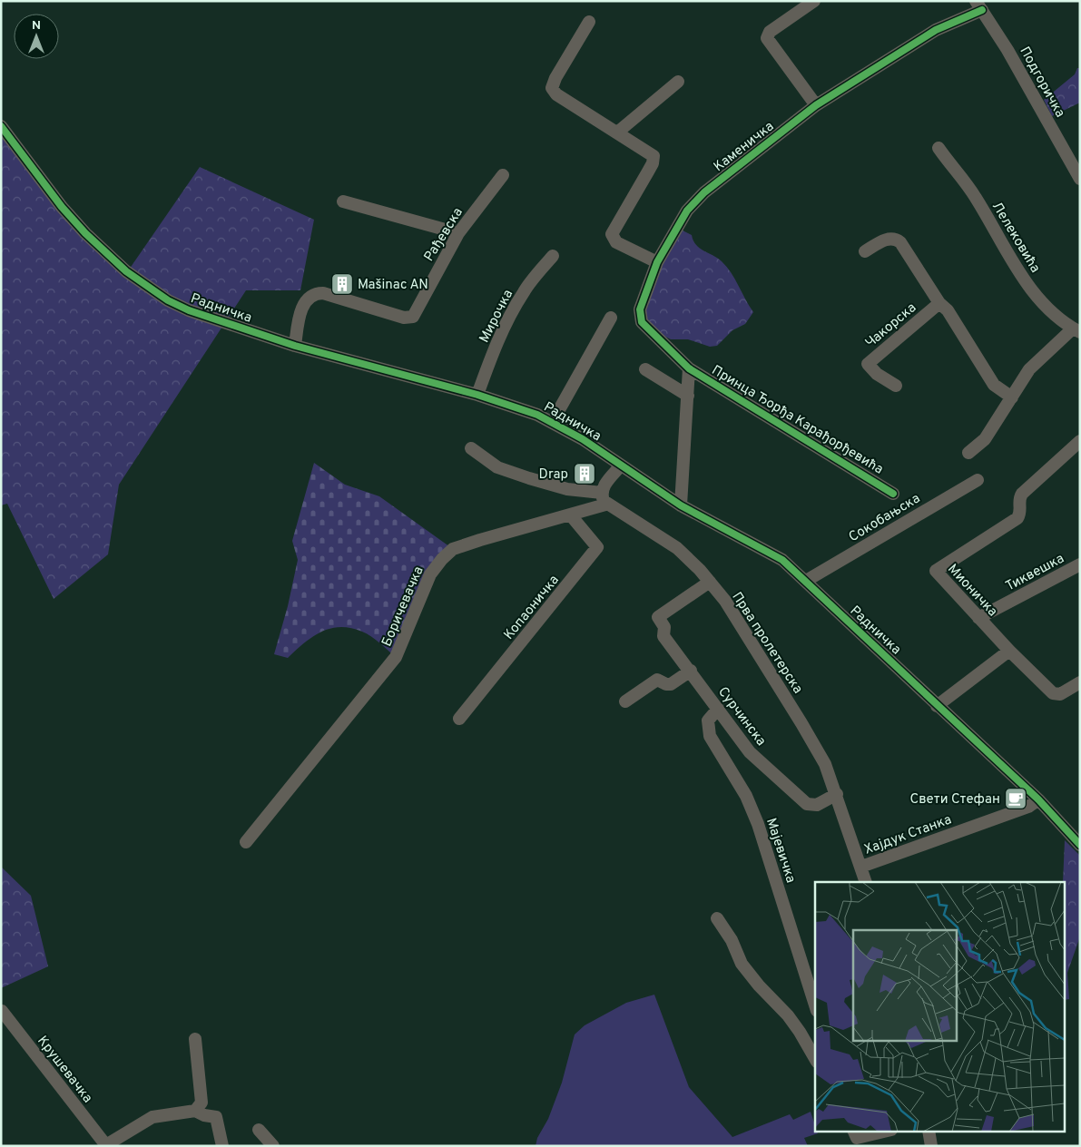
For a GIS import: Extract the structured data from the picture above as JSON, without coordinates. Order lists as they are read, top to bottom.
{
  "streets": {
    "street": [
      "Подгоричка",
      "Каменичка",
      "Рађевска",
      "Лелековића",
      "Радничка",
      "Мирочка",
      "Чакорска",
      "Принца Ђорђа Карађорђевића",
      "Сокобањска",
      "Тиквешка",
      "Мионичка",
      "Боричевачка",
      "Копаоничка",
      "Прва пролетерска",
      "Сурчинска",
      "Хајдук Станка",
      "Мајевичка",
      "Крушевачка"
    ]
  },
  "crossings": [
    ["Подгоричка", "Каменичка"],
    ["Каменичка", "Принца Ђорђа Карађорђевића"],
    ["Рађевска", "Радничка"],
    ["Радничка", "Мирочка"],
    ["Радничка", "Сокобањска"],
    ["Радничка", "Хајдук Станка"],
    ["Тиквешка", "Мионичка"],
    ["Боричевачка", "Копаоничка"],
    ["Боричевачка", "Прва пролетерска"],
    ["Прва пролетерска", "Сурчинска"],
    ["Прва пролетерска", "Хајдук Станка"],
    ["Сурчинска", "Мајевичка"]
  ],
  "places": {
    "building": ["Mašinac AN", "Drap"],
    "cafe": ["Свети Стефан"]
  },
  "north": "top"
}
